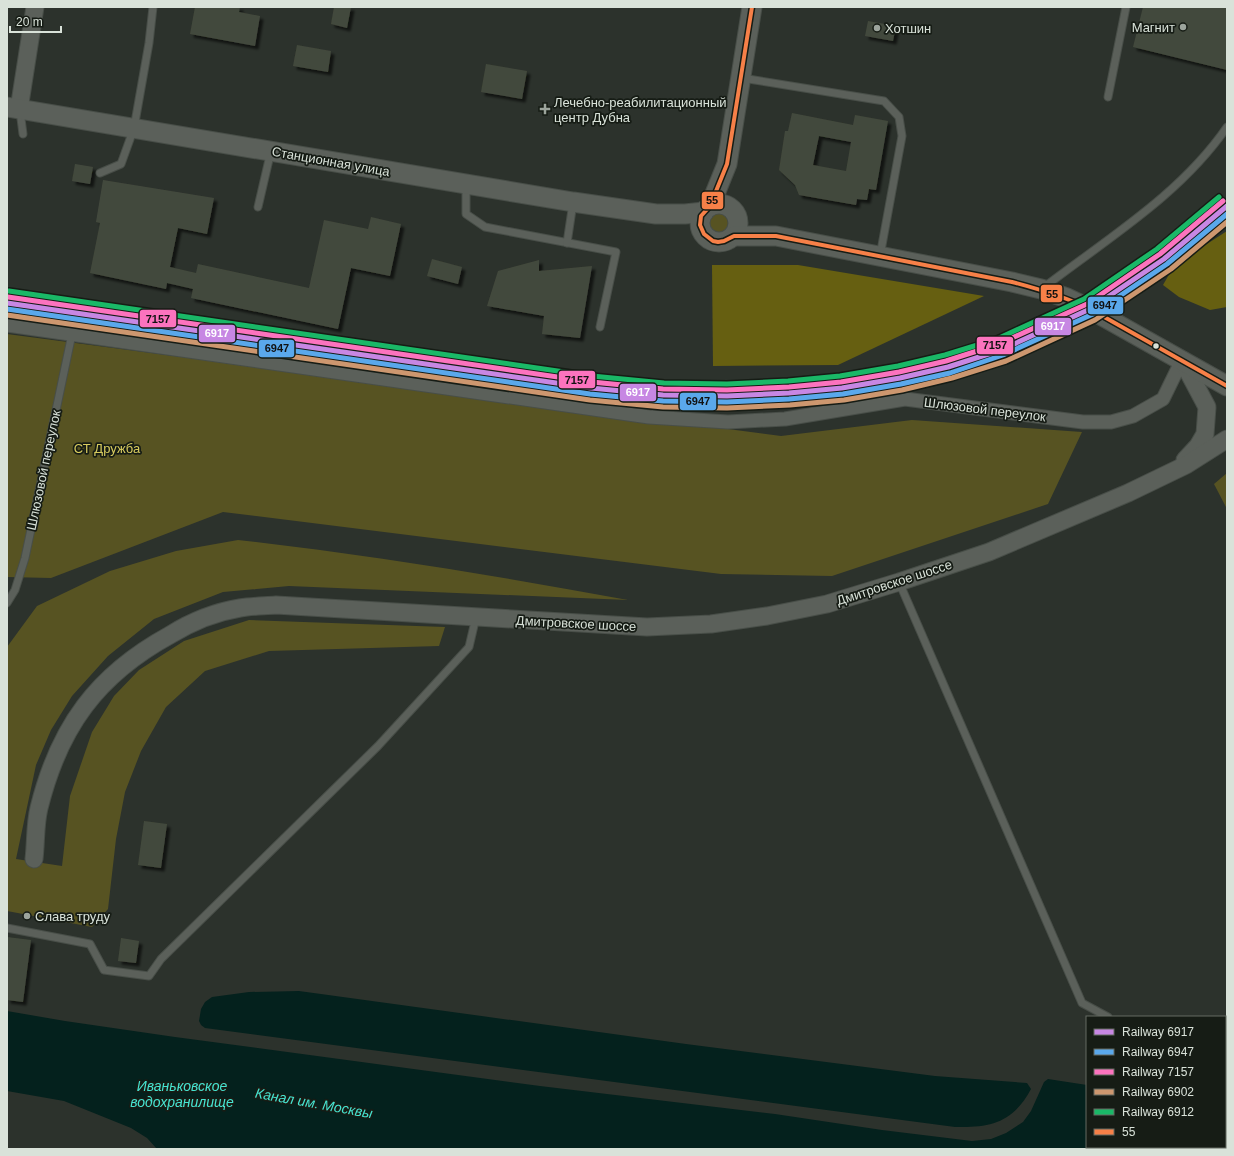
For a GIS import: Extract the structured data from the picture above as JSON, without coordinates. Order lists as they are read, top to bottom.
{
  "streets": {
    "main road": ["Станционная улица"],
    "street": ["Шлюзовой переулок", "Дмитровское шоссе"]
  },
  "water": ["Иваньковское водохранилище", "Канал им. Москвы"],
  "parks": ["СТ Дружба"],
  "places": {
    "other": ["Магнит", "Хотшин", "Слава труду"],
    "health": ["Лечебно-реабилитационный центр Дубна"]
  },
  "lines": [
    "transit line 55",
    "rail line 6912",
    "rail line 7157",
    "rail line 6917",
    "rail line 6947",
    "rail line 6902"
  ],
  "legend": [
    "Railway 6917",
    "Railway 6947",
    "Railway 7157",
    "Railway 6902",
    "Railway 6912",
    "55"
  ],
  "scale_bar": "20 m"
}
